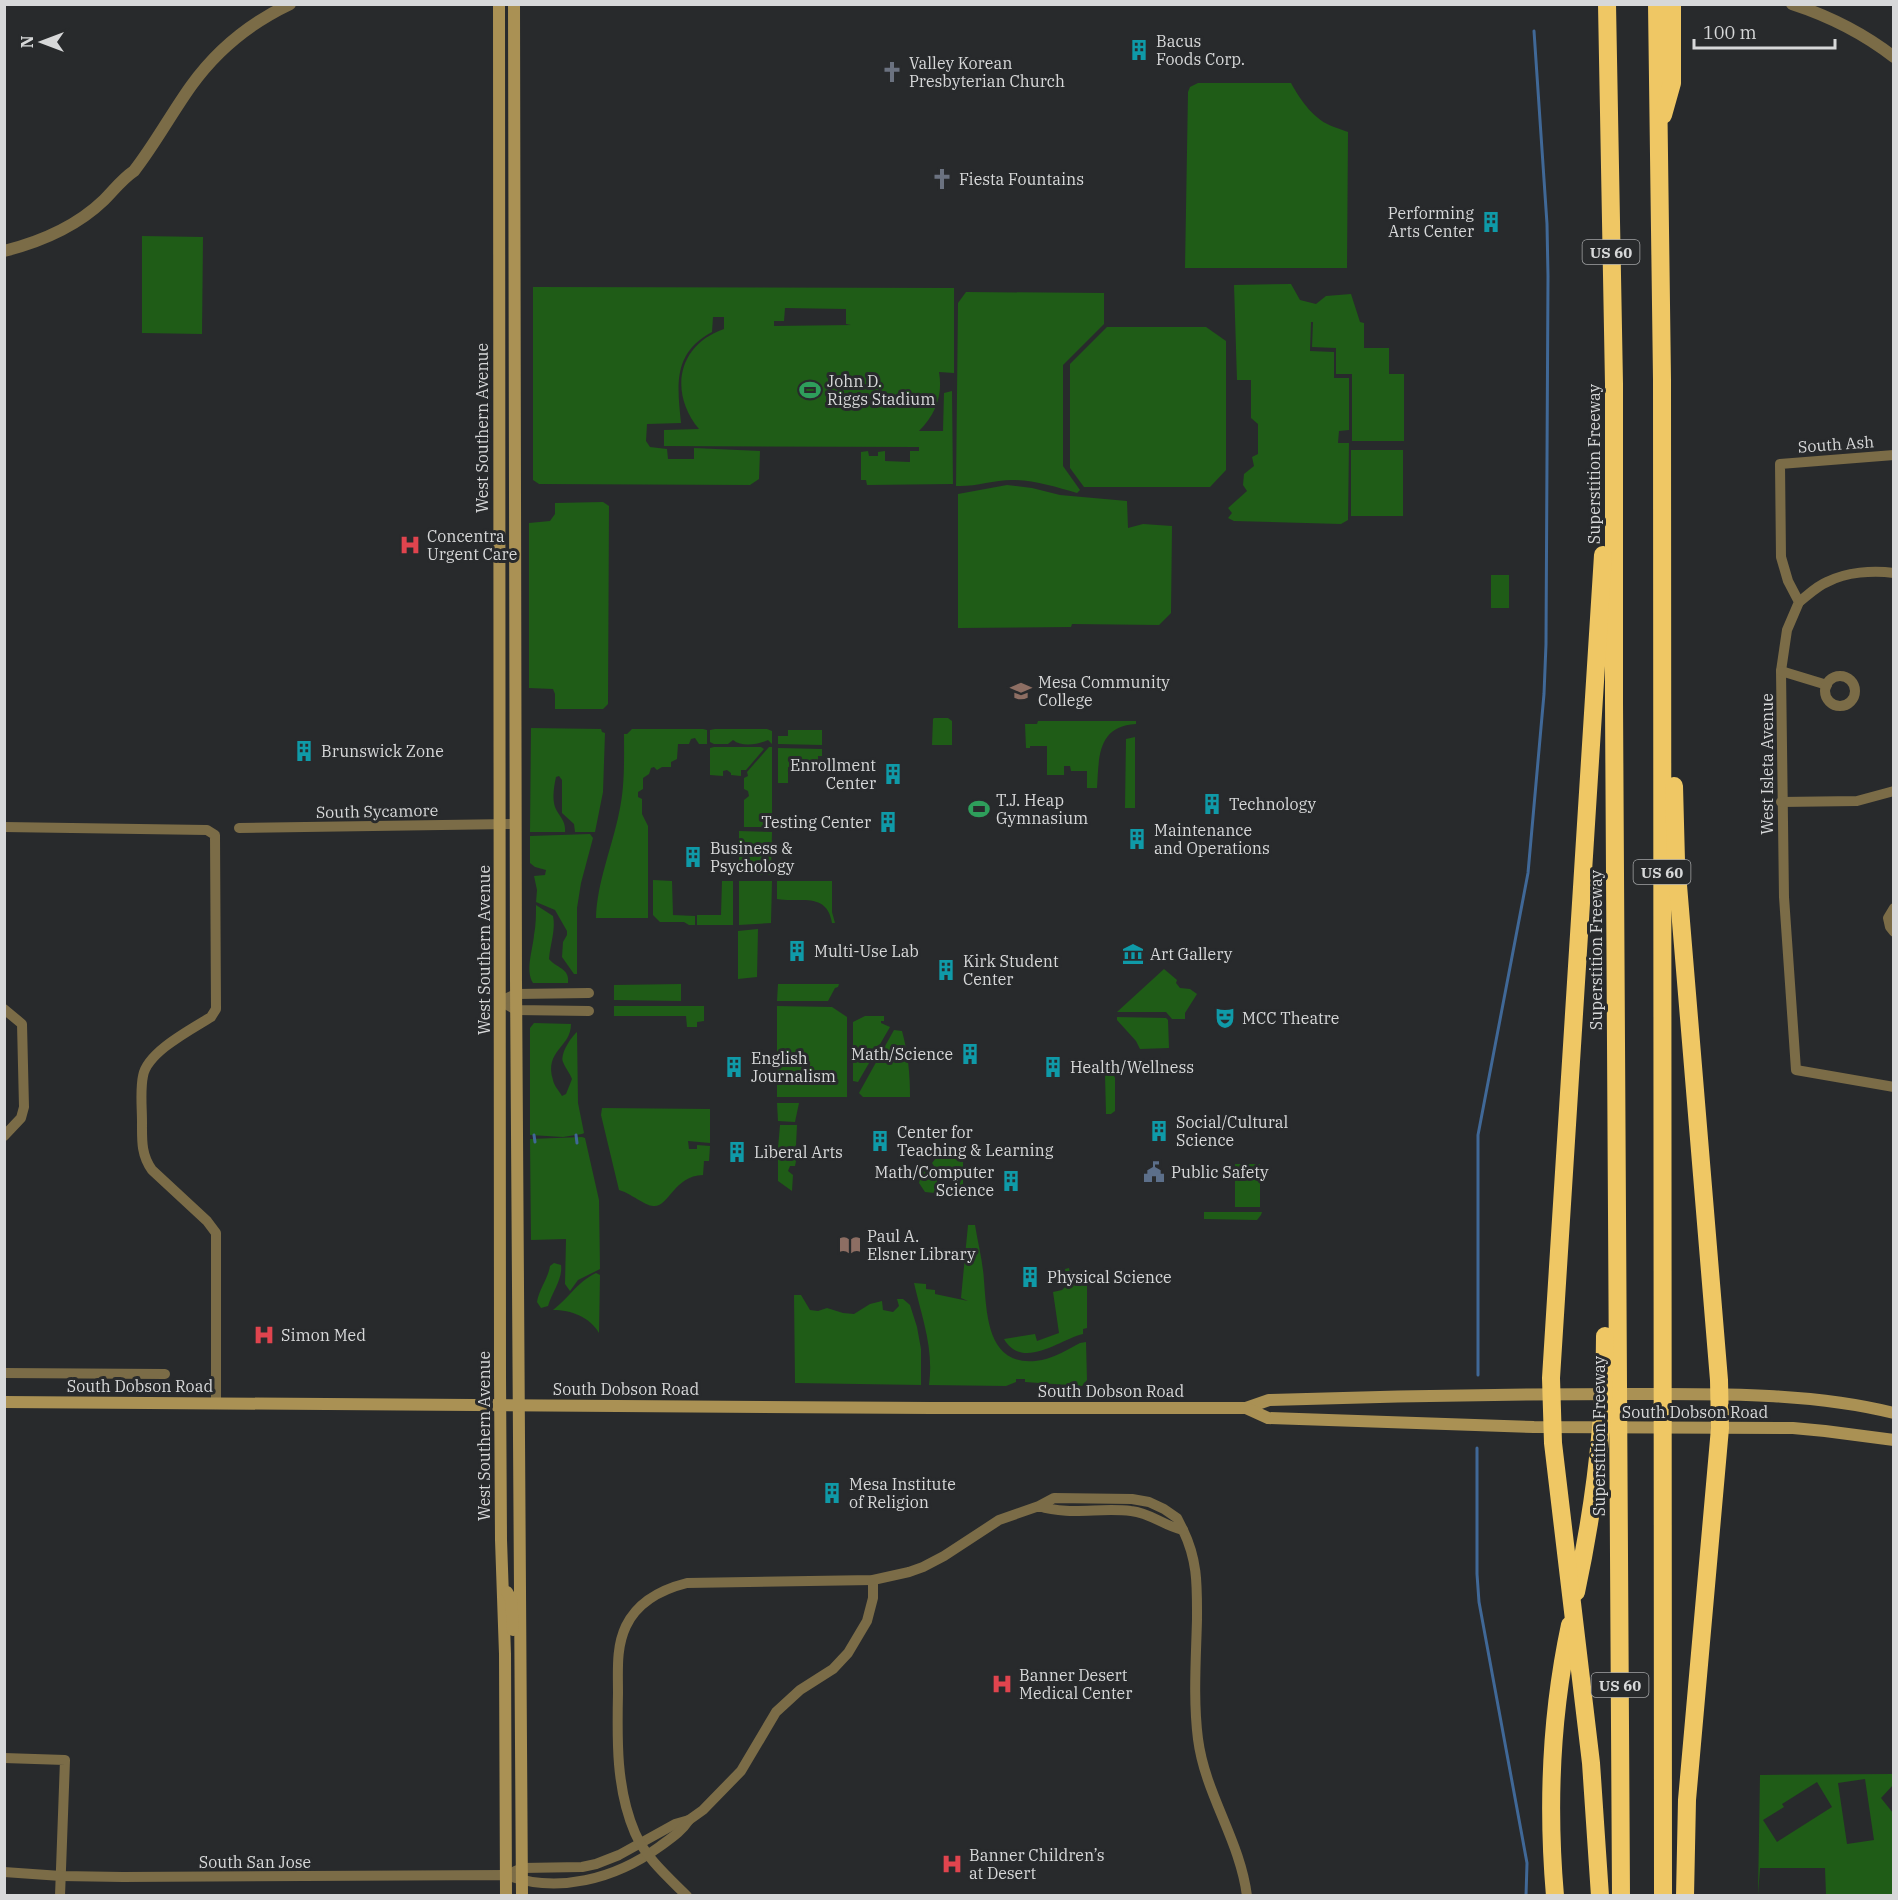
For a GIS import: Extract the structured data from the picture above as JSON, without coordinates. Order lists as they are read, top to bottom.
{
  "streets": {
    "highway": ["US 60", "Superstition Freeway"],
    "main road": ["West Southern Avenue", "South Dobson Road"],
    "street": [
      "South Ash",
      "West Isleta Avenue",
      "South Sycamore",
      "South San Jose"
    ]
  },
  "crossings": [
    ["West Southern Avenue", "South Sycamore"],
    ["West Southern Avenue", "South Dobson Road"],
    ["West Southern Avenue", "South San Jose"],
    ["South Ash", "West Isleta Avenue"]
  ],
  "places": {
    "building": [
      "Bacus Foods Corp.",
      "Performing Arts Center",
      "Brunswick Zone",
      "Enrollment Center",
      "Technology",
      "Testing Center",
      "Maintenance and Operations",
      "Business & Psychology",
      "Multi-Use Lab",
      "Kirk Student Center",
      "Math/Science",
      "English Journalism",
      "Health/Wellness",
      "Social/Cultural Science",
      "Center for Teaching & Learning",
      "Liberal Arts",
      "Math/Computer Science",
      "Physical Science",
      "Mesa Institute of Religion"
    ],
    "church": ["Valley Korean Presbyterian Church", "Fiesta Fountains"],
    "sports": ["John D. Riggs Stadium", "T.J. Heap Gymnasium"],
    "hospital": [
      "Concentra Urgent Care",
      "Simon Med",
      "Banner Desert Medical Center",
      "Banner Children’s at Desert"
    ],
    "school or university": ["Mesa Community College"],
    "museum": ["Art Gallery"],
    "theatre": ["MCC Theatre"],
    "public building": ["Public Safety"],
    "library": ["Paul A. Elsner Library"]
  },
  "scale_bar": "100 m",
  "north": "left"
}
